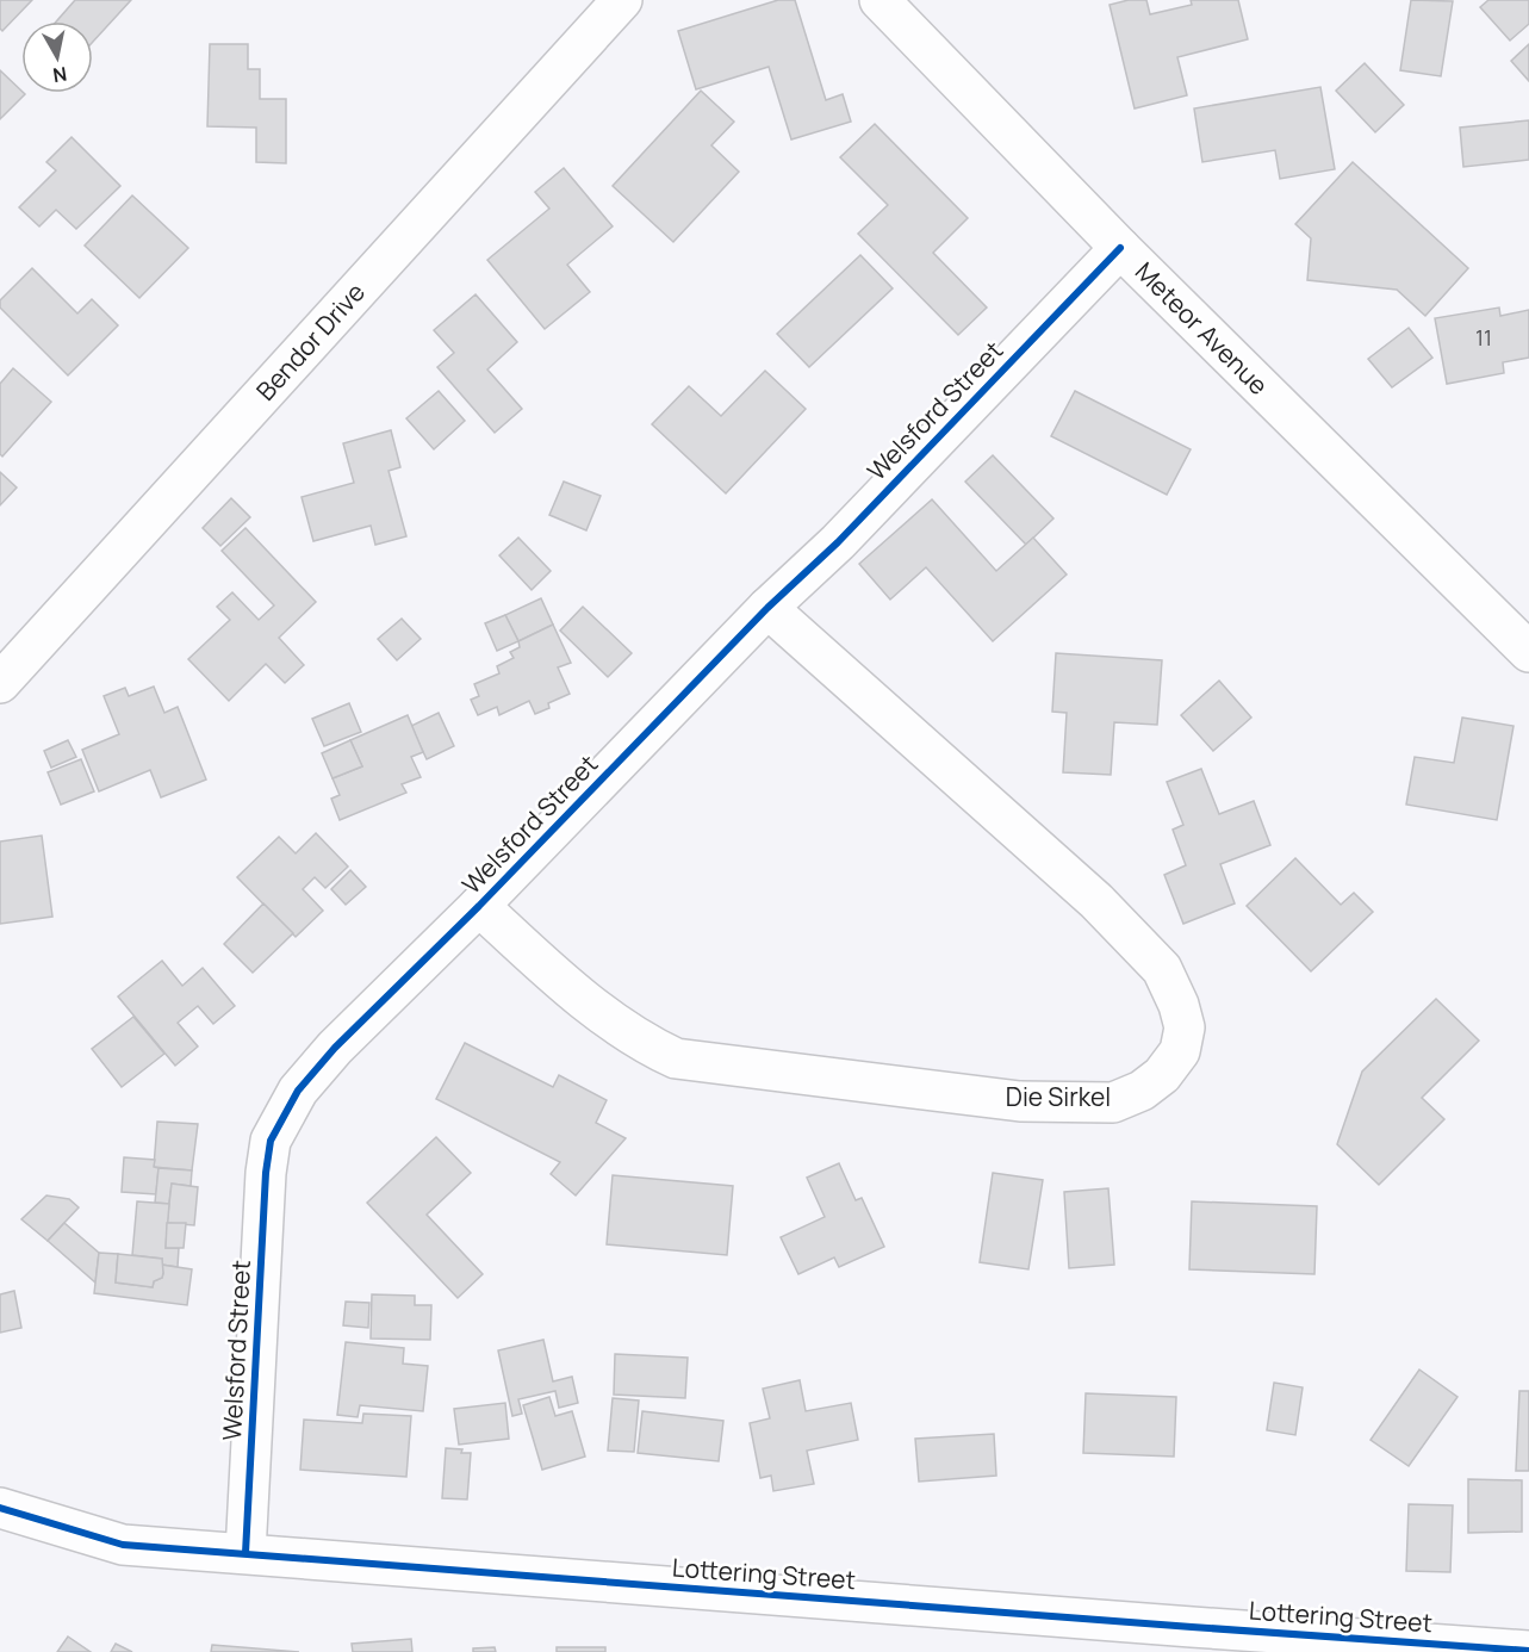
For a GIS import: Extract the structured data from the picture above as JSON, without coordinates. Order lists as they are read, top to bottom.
{
  "streets": {
    "street": [
      "Meteor Avenue",
      "Bendor Drive",
      "Welsford Street",
      "Die Sirkel",
      "Lottering Street"
    ]
  },
  "crossings": [
    ["Meteor Avenue", "Welsford Street"],
    ["Welsford Street", "Die Sirkel"],
    ["Welsford Street", "Lottering Street"]
  ],
  "house_numbers": ["11"],
  "north": "bottom"
}
